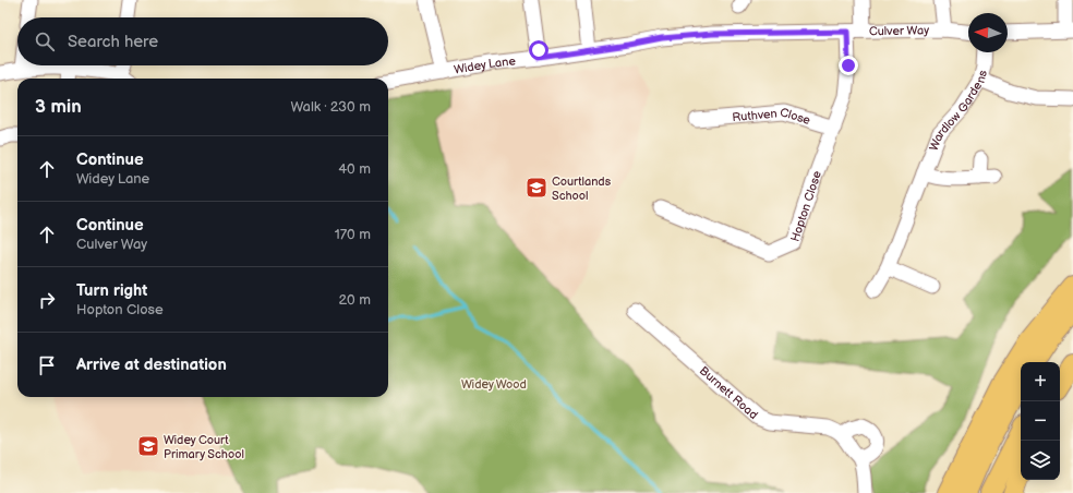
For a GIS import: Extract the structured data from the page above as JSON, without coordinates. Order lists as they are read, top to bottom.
{
  "streets": {
    "street": [
      "Culver Way",
      "Widey Lane",
      "Wardlow Gardens",
      "Ruthven Close",
      "Hopton Close",
      "Burnett Road"
    ]
  },
  "crossings": [
    ["Culver Way", "Widey Lane"],
    ["Culver Way", "Hopton Close"],
    ["Ruthven Close", "Hopton Close"]
  ],
  "parks": ["Widey Wood"],
  "places": {
    "school or university": ["Courtlands School", "Widey Court Primary School"]
  },
  "north": "left",
  "page": {
    "search": "Search here",
    "heading": ["3 min", "Walk · 230 m"],
    "list": [
      ["Continue", "Widey Lane", "40 m"],
      ["Continue", "Culver Way", "170 m"],
      ["Turn right", "Hopton Close", "20 m"],
      "Arrive at destination"
    ],
    "map_buttons": ["+", "−"]
  }
}
